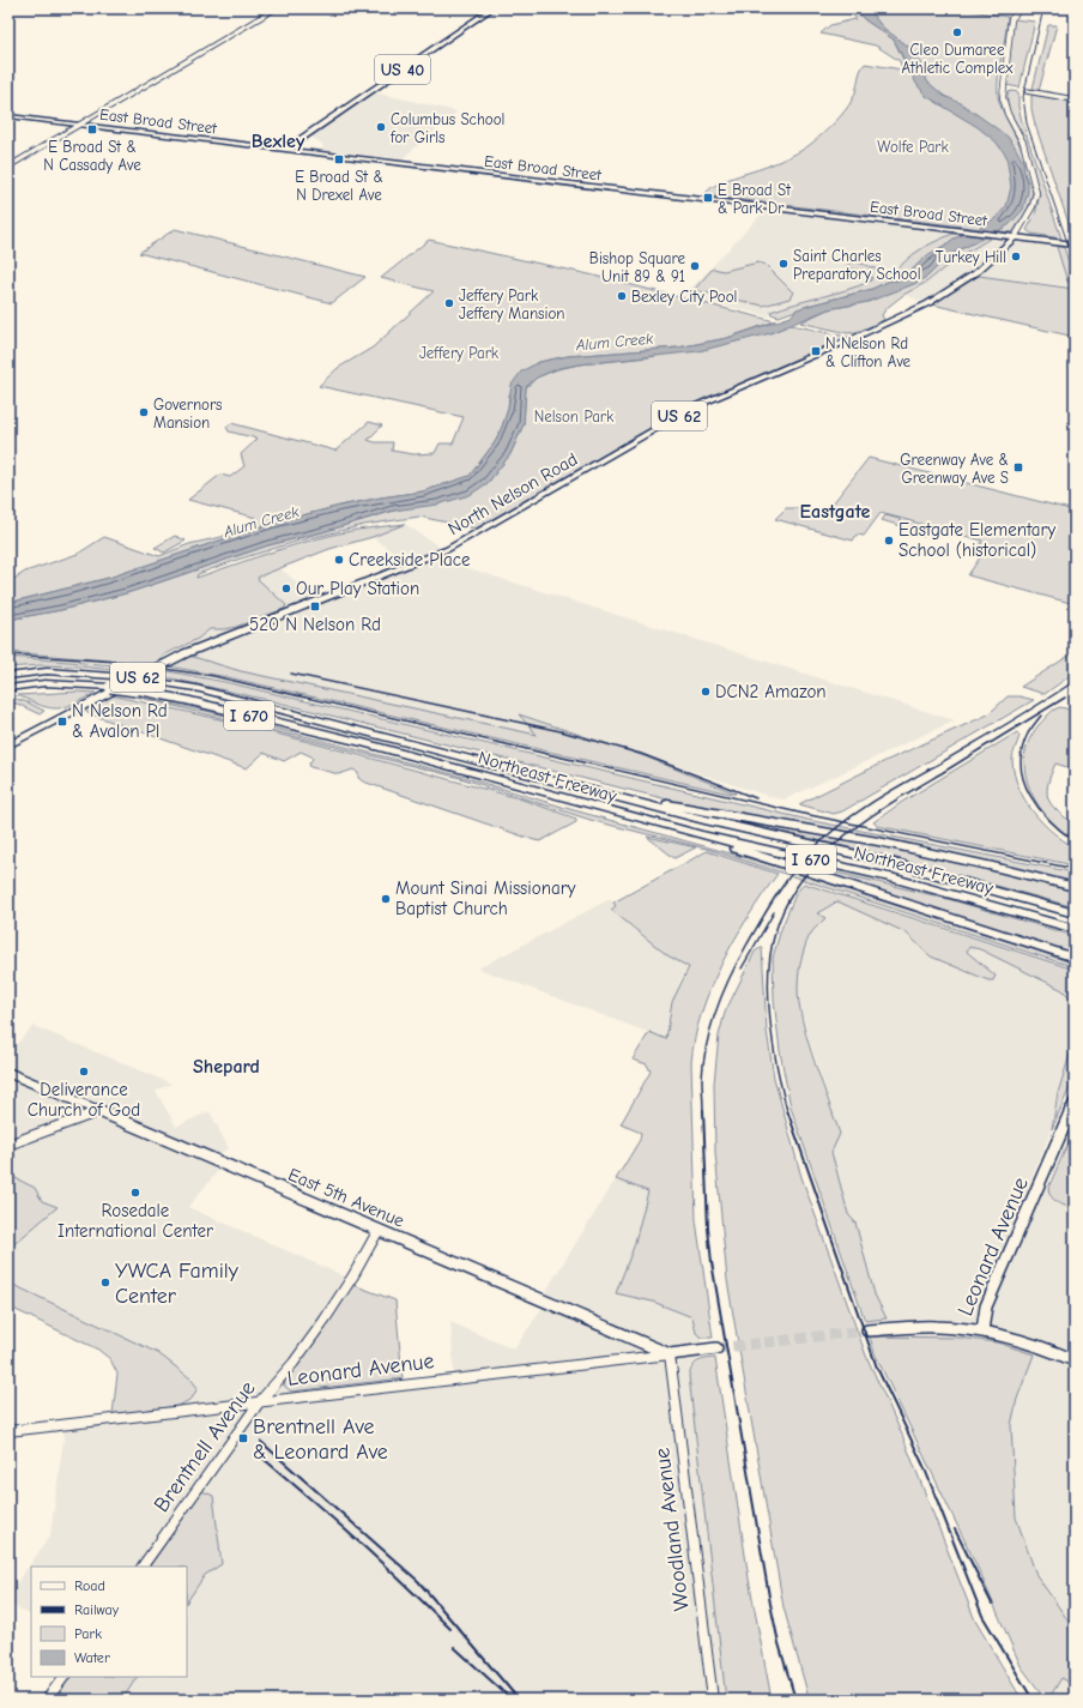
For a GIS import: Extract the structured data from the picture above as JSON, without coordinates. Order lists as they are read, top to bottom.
{
  "streets": {
    "highway": ["I 670", "Northeast Freeway"],
    "main road": [
      "US 40",
      "East Broad Street",
      "US 62",
      "North Nelson Road",
      "East 5th Avenue",
      "Leonard Avenue"
    ],
    "street": ["Brentnell Avenue", "Woodland Avenue"]
  },
  "crossings": [
    ["US 40", "East Broad Street"],
    ["East Broad Street", "North Nelson Road"],
    ["East 5th Avenue", "Leonard Avenue"],
    ["East 5th Avenue", "Brentnell Avenue"],
    ["East 5th Avenue", "Woodland Avenue"],
    ["Leonard Avenue", "Brentnell Avenue"],
    ["Leonard Avenue", "Woodland Avenue"]
  ],
  "districts": ["Bexley", "Eastgate", "Shepard"],
  "water": ["Alum Creek"],
  "parks": ["Wolfe Park", "Jeffery Park", "Nelson Park"],
  "places": {
    "other": [
      "Cleo Dumaree Athletic Complex",
      "Columbus School for Girls",
      "Turkey Hill",
      "Saint Charles Preparatory School",
      "Bishop Square Unit 89 & 91",
      "Bexley City Pool",
      "Jeffery Park Jeffery Mansion",
      "Governors Mansion",
      "Eastgate Elementary School (historical)",
      "Creekside Place",
      "Our Play Station",
      "DCN2 Amazon",
      "Mount Sinai Missionary Baptist Church",
      "Deliverance Church of God",
      "Rosedale International Center",
      "YWCA Family Center"
    ],
    "transit": [
      "E Broad St & N Cassady Ave",
      "E Broad St & N Drexel Ave",
      "E Broad St & Park Dr",
      "N Nelson Rd & Clifton Ave",
      "Greenway Ave & Greenway Ave S",
      "520 N Nelson Rd",
      "N Nelson Rd & Avalon Pl",
      "Brentnell Ave & Leonard Ave"
    ]
  },
  "legend": [
    "Road",
    "Railway",
    "Park",
    "Water"
  ]
}
